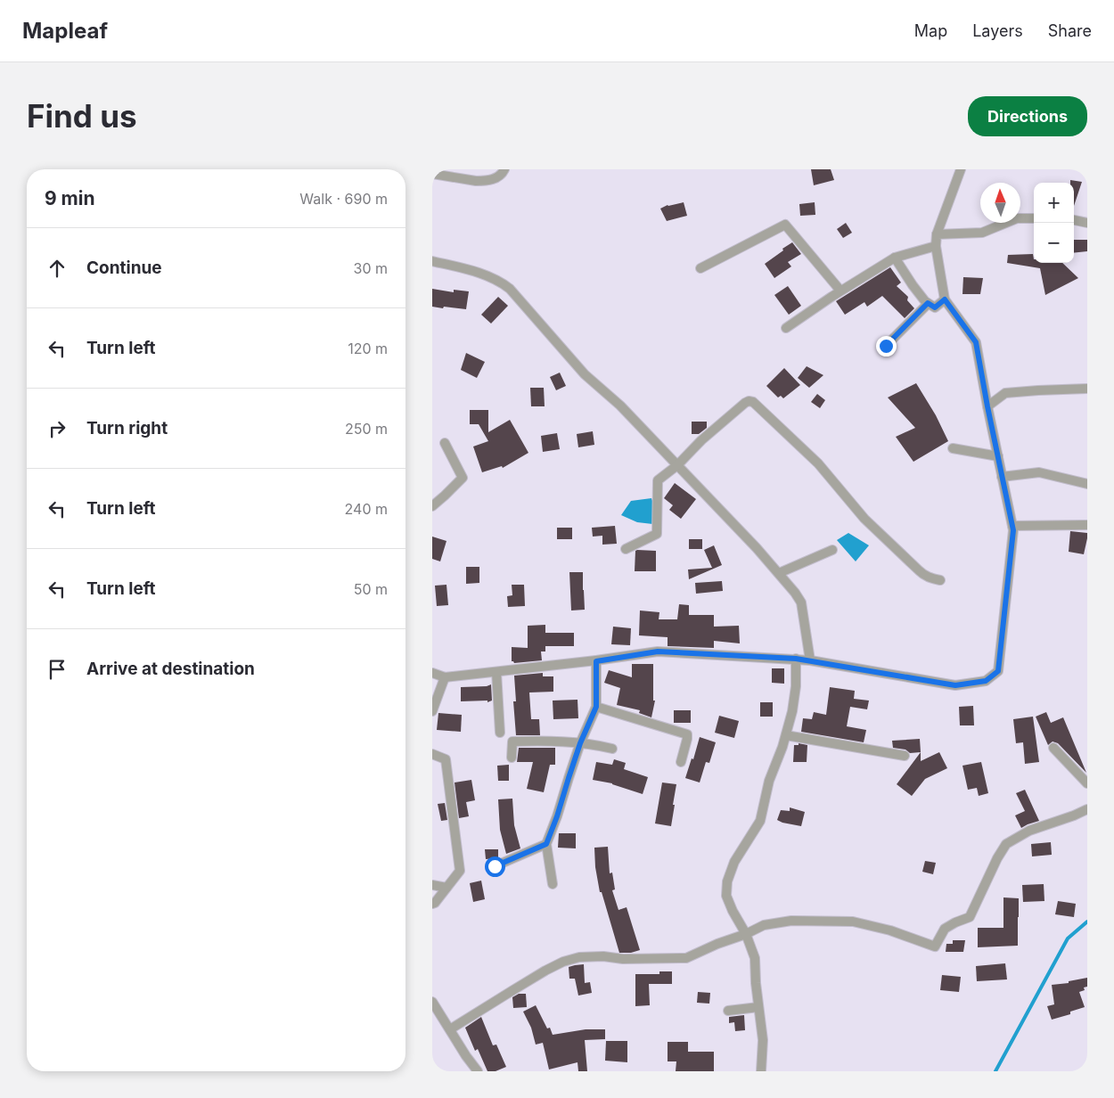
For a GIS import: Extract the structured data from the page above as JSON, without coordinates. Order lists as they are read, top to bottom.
{
  "north": "top",
  "page": {
    "header": "Mapleaf",
    "nav": ["Map", "Layers", "Share"],
    "buttons": "Directions",
    "title": "Find us",
    "heading": ["9 min", "Walk · 690 m"],
    "map_buttons": ["+", "−"],
    "list": [
      ["Continue", "30 m"],
      ["Turn left", "120 m"],
      ["Turn right", "250 m"],
      ["Turn left", "240 m"],
      ["Turn left", "50 m"],
      "Arrive at destination"
    ]
  }
}
